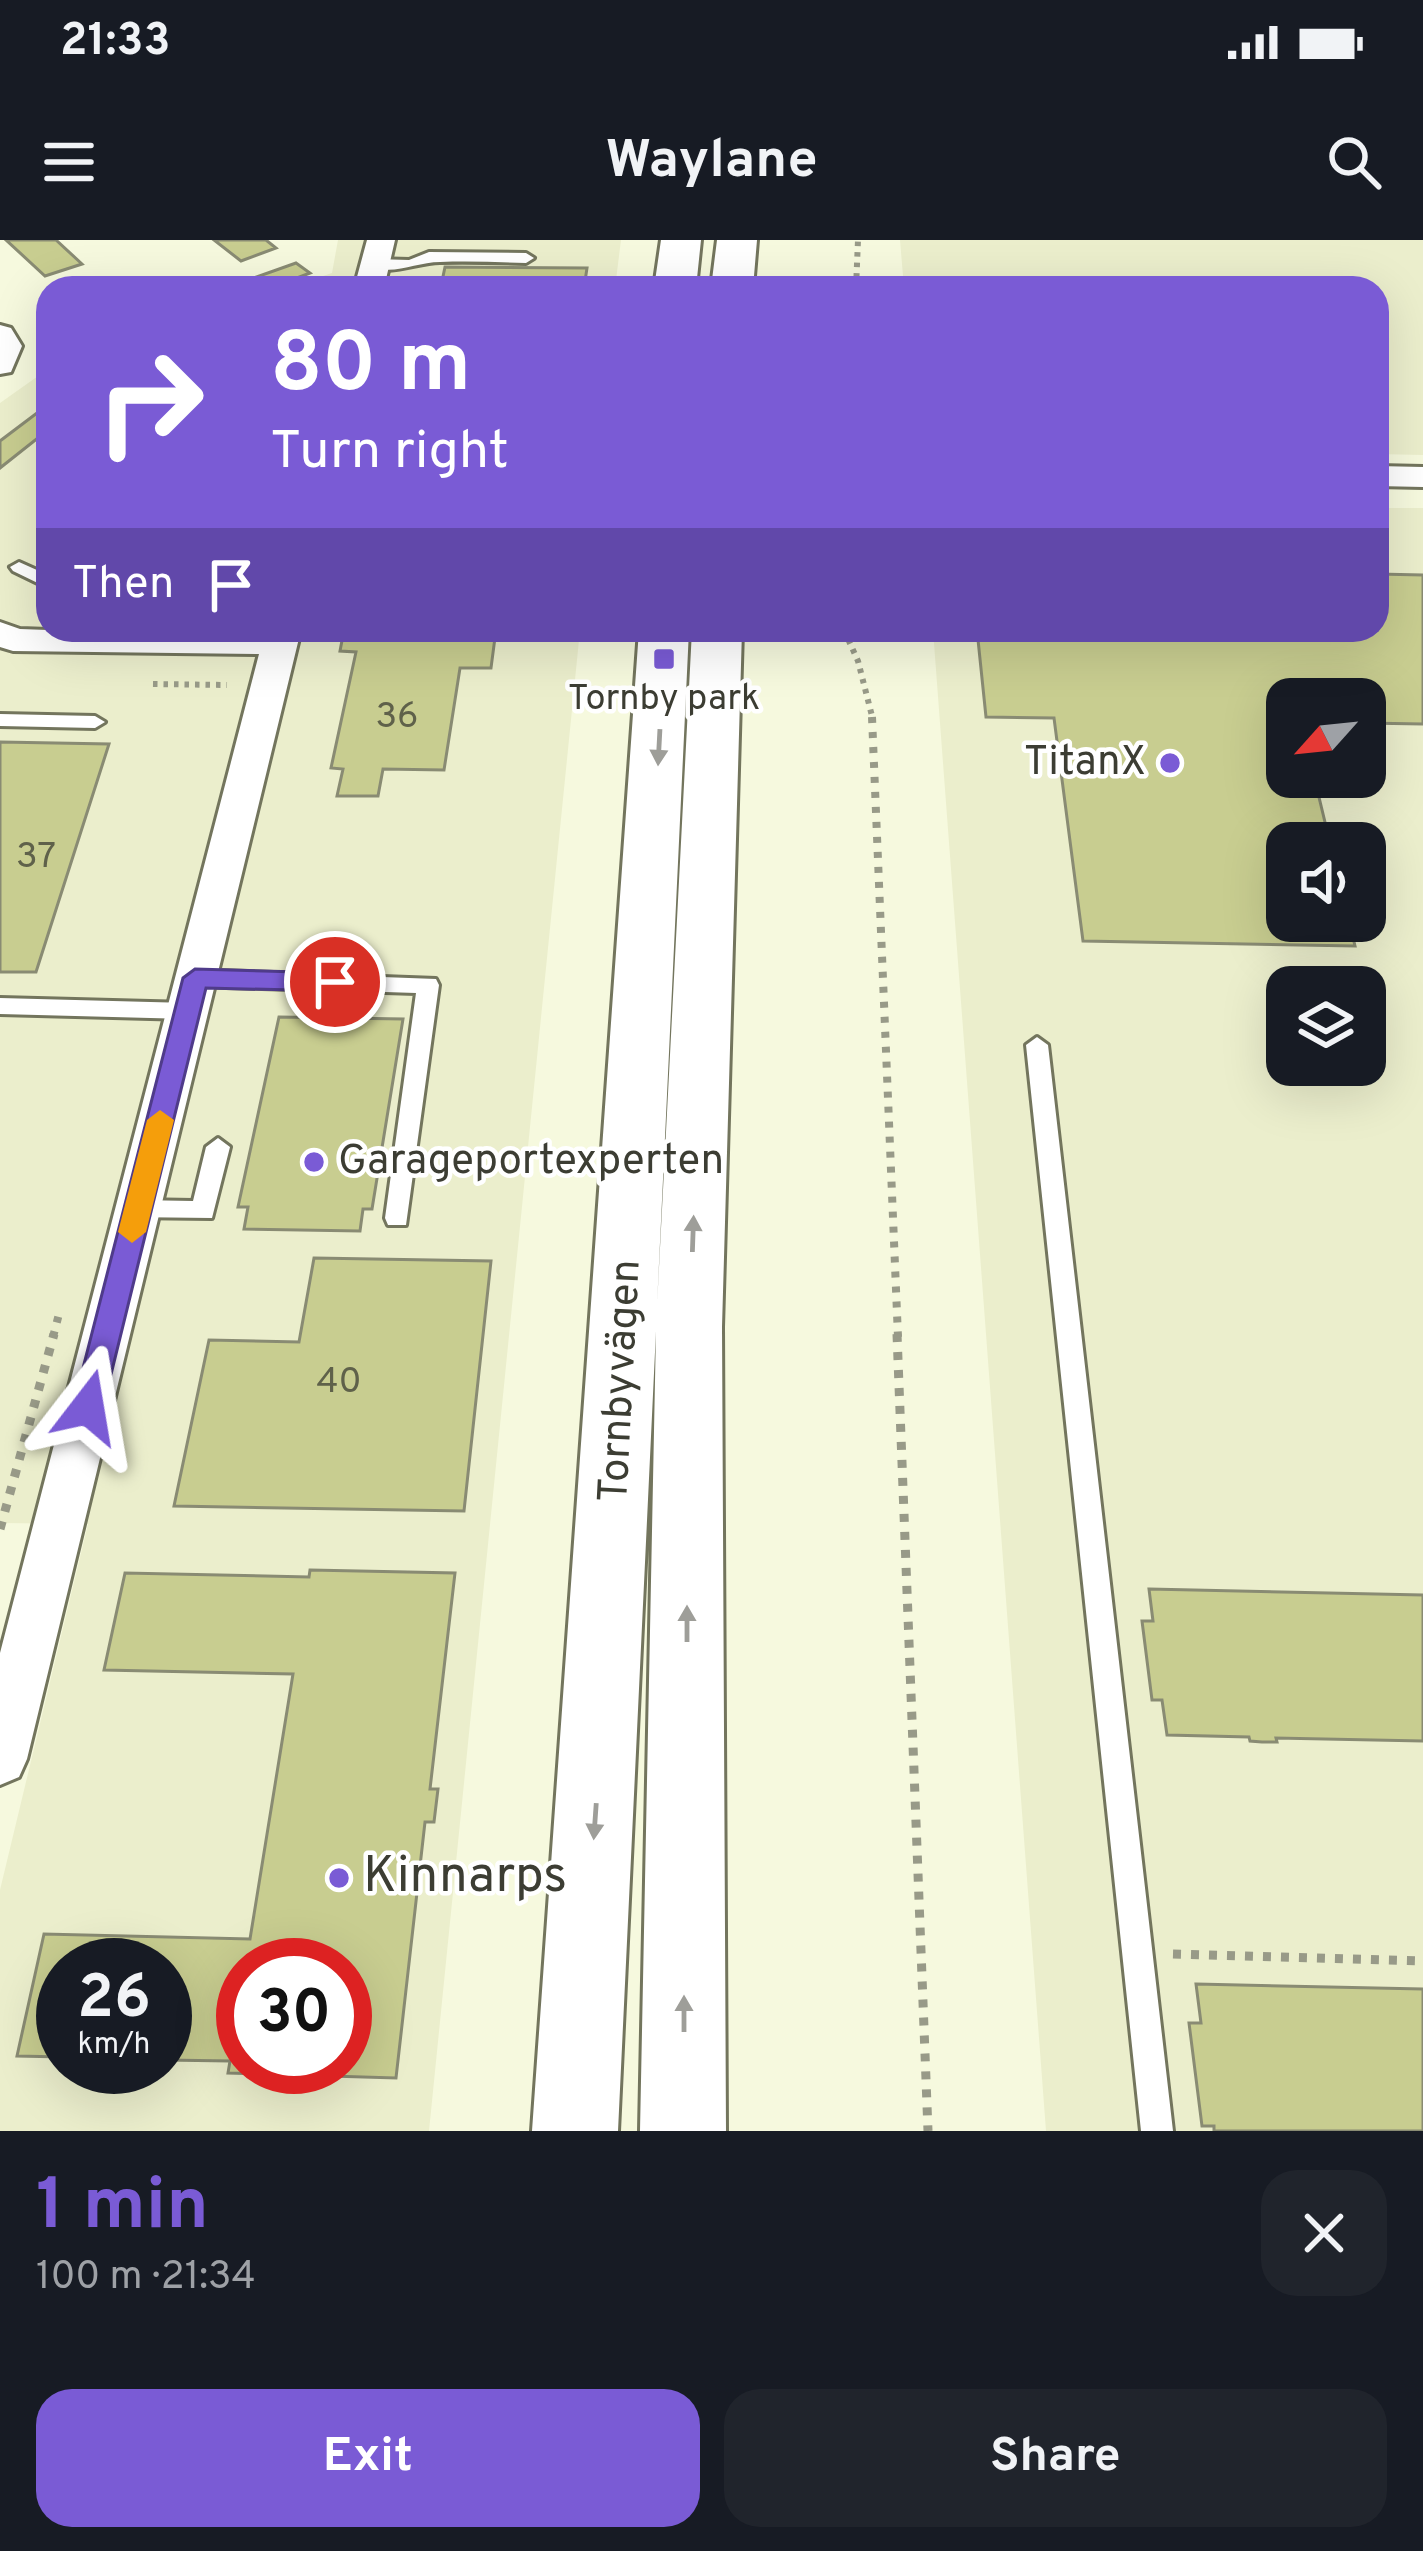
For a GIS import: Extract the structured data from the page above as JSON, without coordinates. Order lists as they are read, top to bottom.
{
  "streets": {
    "main road": ["Tornbyvägen"]
  },
  "places": {
    "transit": ["Tornby park"],
    "other": ["TitanX", "Garageportexperten", "Kinnarps"]
  },
  "house_numbers": ["36", "37", "40"],
  "north": "bottom left",
  "page": {
    "status": "21:33",
    "header": "Waylane",
    "turn": ["80 m", "Turn right"],
    "then": "Then",
    "speed": "26 km/h",
    "limit": "30",
    "heading": ["1 min", "100 m · 21:34"],
    "buttons": ["Exit", "Share"]
  }
}
